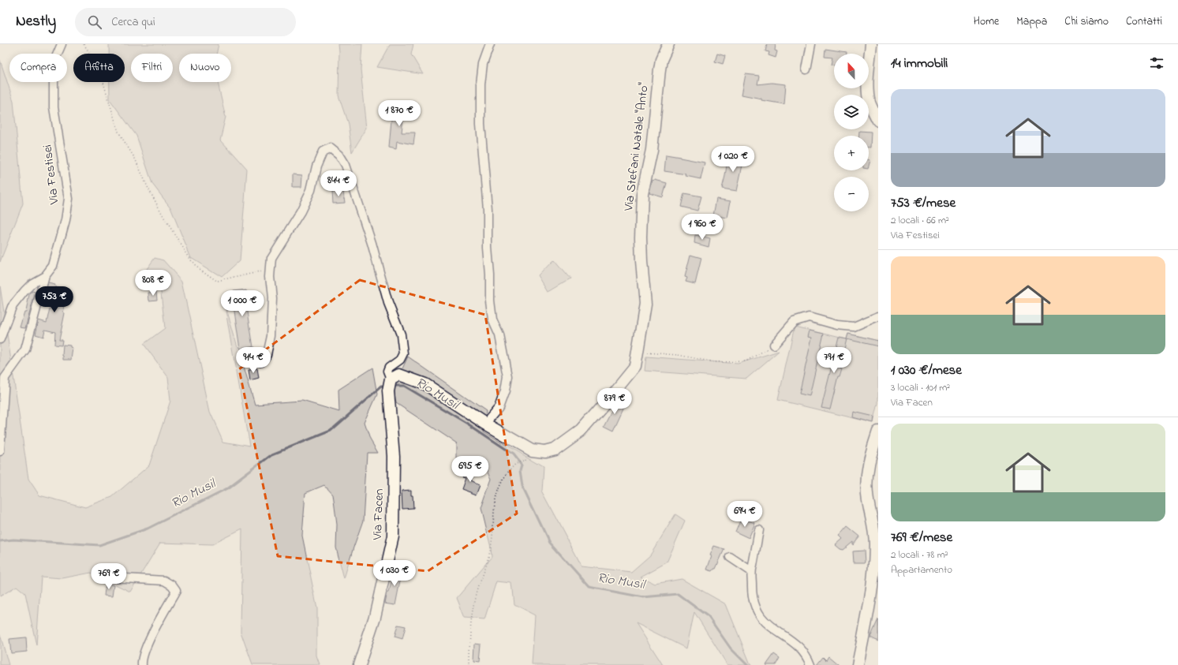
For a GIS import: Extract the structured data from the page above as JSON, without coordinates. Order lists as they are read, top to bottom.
{
  "streets": {
    "street": ["Via Stefani Natale \"Anto\"", "Via Festisei", "Via Facen"]
  },
  "crossings": [
    ["Via Stefani Natale \"Anto\"", "Via Facen"]
  ],
  "water": ["Rio Musil"],
  "north": "top",
  "page": {
    "header": "Nestly",
    "search": "Cerca qui",
    "nav": [
      "Home",
      "Mappa",
      "Chi siamo",
      "Contatti"
    ],
    "heading": "14 immobili",
    "map_buttons": ["+", "−"],
    "chip": [
      "Compra",
      "Affitta",
      "Filtri",
      "Nuovo"
    ],
    "list": [
      {
        "name": "753 €/mese",
        "note": "2 locali · 66 m² · Via Festisei"
      },
      {
        "name": "1 030 €/mese",
        "note": "3 locali · 101 m² · Via Facen"
      },
      {
        "name": "769 €/mese",
        "note": "2 locali · 78 m² · Appartamento"
      }
    ],
    "price": [
      "1 870 €",
      "1 020 €",
      "844 €",
      "1 960 €",
      "808 €",
      "753 €",
      "1 000 €",
      "914 €",
      "791 €",
      "879 €",
      "695 €",
      "694 €",
      "1 030 €",
      "769 €"
    ]
  }
}
